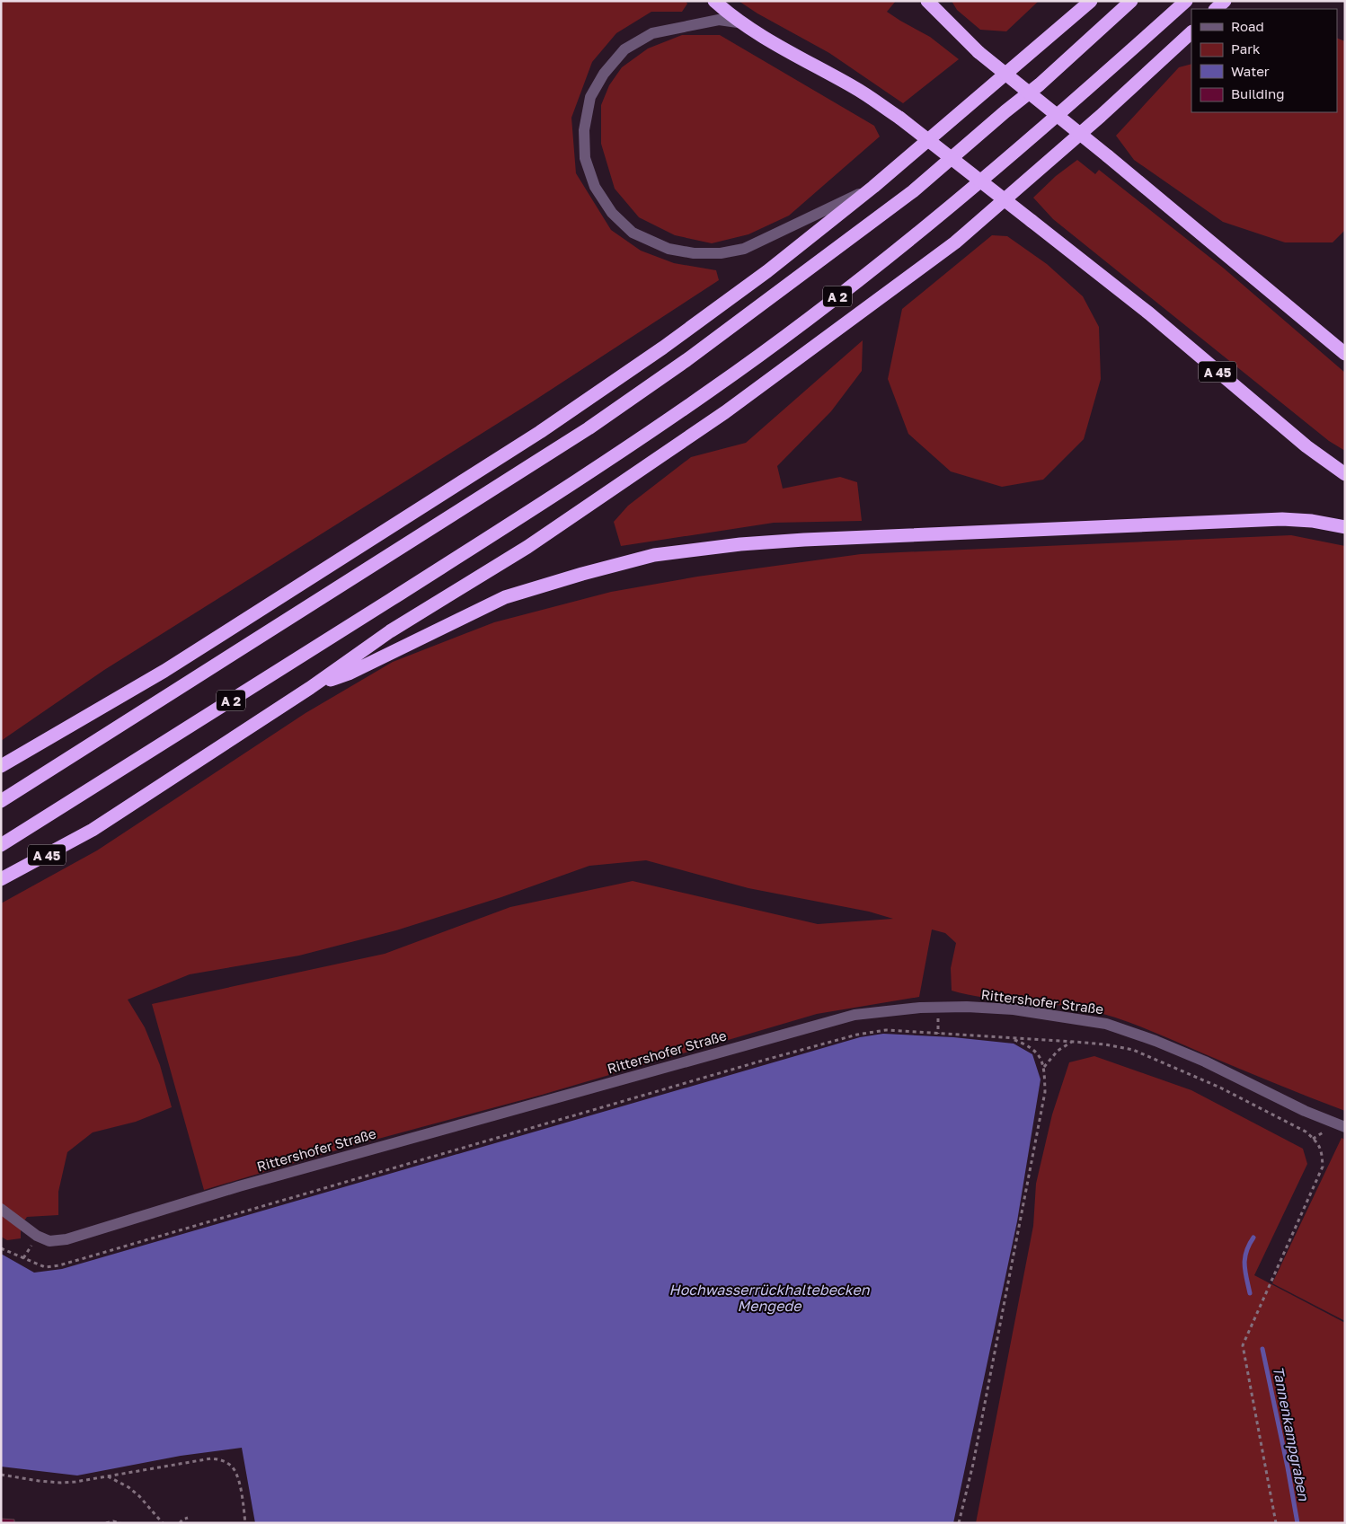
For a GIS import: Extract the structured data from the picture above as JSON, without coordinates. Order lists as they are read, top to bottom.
{
  "streets": {
    "highway": ["A 2", "A 45"],
    "street": ["Rittershofer Straße"]
  },
  "water": ["Hochwasserrückhaltebecken Mengede", "Tannenkampgraben"],
  "legend": [
    "Road",
    "Park",
    "Water",
    "Building"
  ]
}
